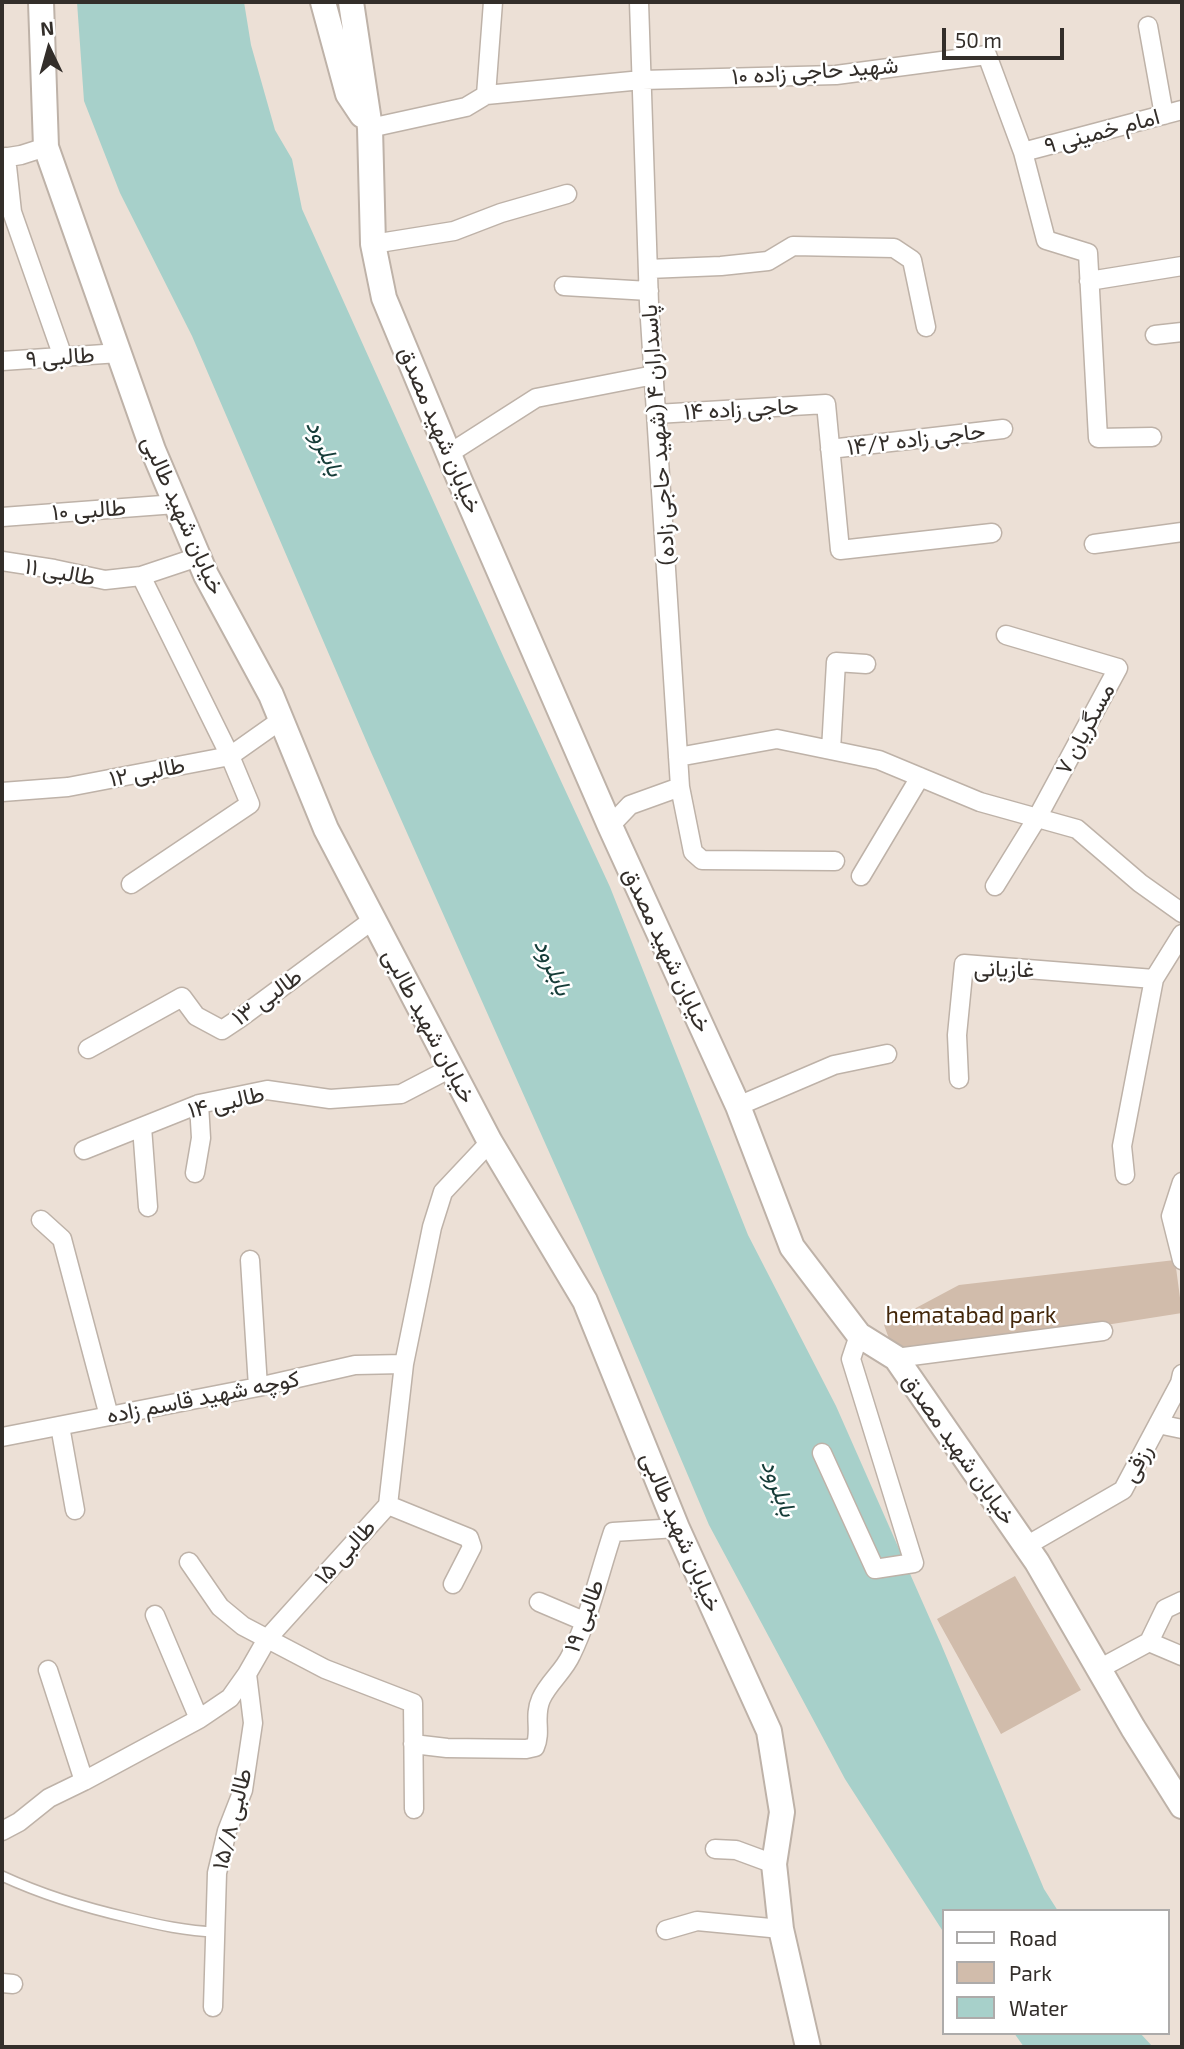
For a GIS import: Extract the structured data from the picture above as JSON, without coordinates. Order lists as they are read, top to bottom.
{
  "streets": {
    "street": [
      "شهید حاجی زاده ۱۰",
      "امام خمینی ۹",
      "طالبی ۹",
      "حاجی زاده ۱۴",
      "خیابان شهید مصدق",
      "پاسداران ۴ (شهید حاجی زاده)",
      "حاجی زاده ۱۴/۲",
      "طالبی ۱۰",
      "خیابان شهید طالبی",
      "طالبی ۱۱",
      "مسگریان ۷",
      "طالبی ۱۲",
      "غازیانی",
      "طالبی ۱۳",
      "طالبی ۱۴",
      "کوچه شهید قاسم زاده",
      "رزقی",
      "طالبی ۱۵",
      "طالبی ۱۹",
      "طالبی ۱۵/۸"
    ]
  },
  "crossings": [
    ["شهید حاجی زاده ۱۰", "امام خمینی ۹"],
    ["شهید حاجی زاده ۱۰", "خیابان شهید مصدق"],
    ["شهید حاجی زاده ۱۰", "پاسداران ۴ (شهید حاجی زاده)"],
    ["طالبی ۹", "خیابان شهید طالبی"],
    ["حاجی زاده ۱۴", "پاسداران ۴ (شهید حاجی زاده)"],
    ["حاجی زاده ۱۴", "حاجی زاده ۱۴/۲"],
    ["خیابان شهید مصدق", "رزقی"],
    ["طالبی ۱۰", "خیابان شهید طالبی"],
    ["خیابان شهید طالبی", "طالبی ۱۱"],
    ["خیابان شهید طالبی", "طالبی ۱۲"],
    ["خیابان شهید طالبی", "طالبی ۱۳"],
    ["خیابان شهید طالبی", "طالبی ۱۴"],
    ["خیابان شهید طالبی", "طالبی ۱۵"],
    ["خیابان شهید طالبی", "طالبی ۱۹"],
    ["کوچه شهید قاسم زاده", "طالبی ۱۵"],
    ["طالبی ۱۵", "طالبی ۱۵/۸"]
  ],
  "water": ["بابلرود"],
  "parks": ["hematabad park"],
  "legend": ["Road", "Park", "Water"],
  "scale_bar": "50 m",
  "north": "top"
}
